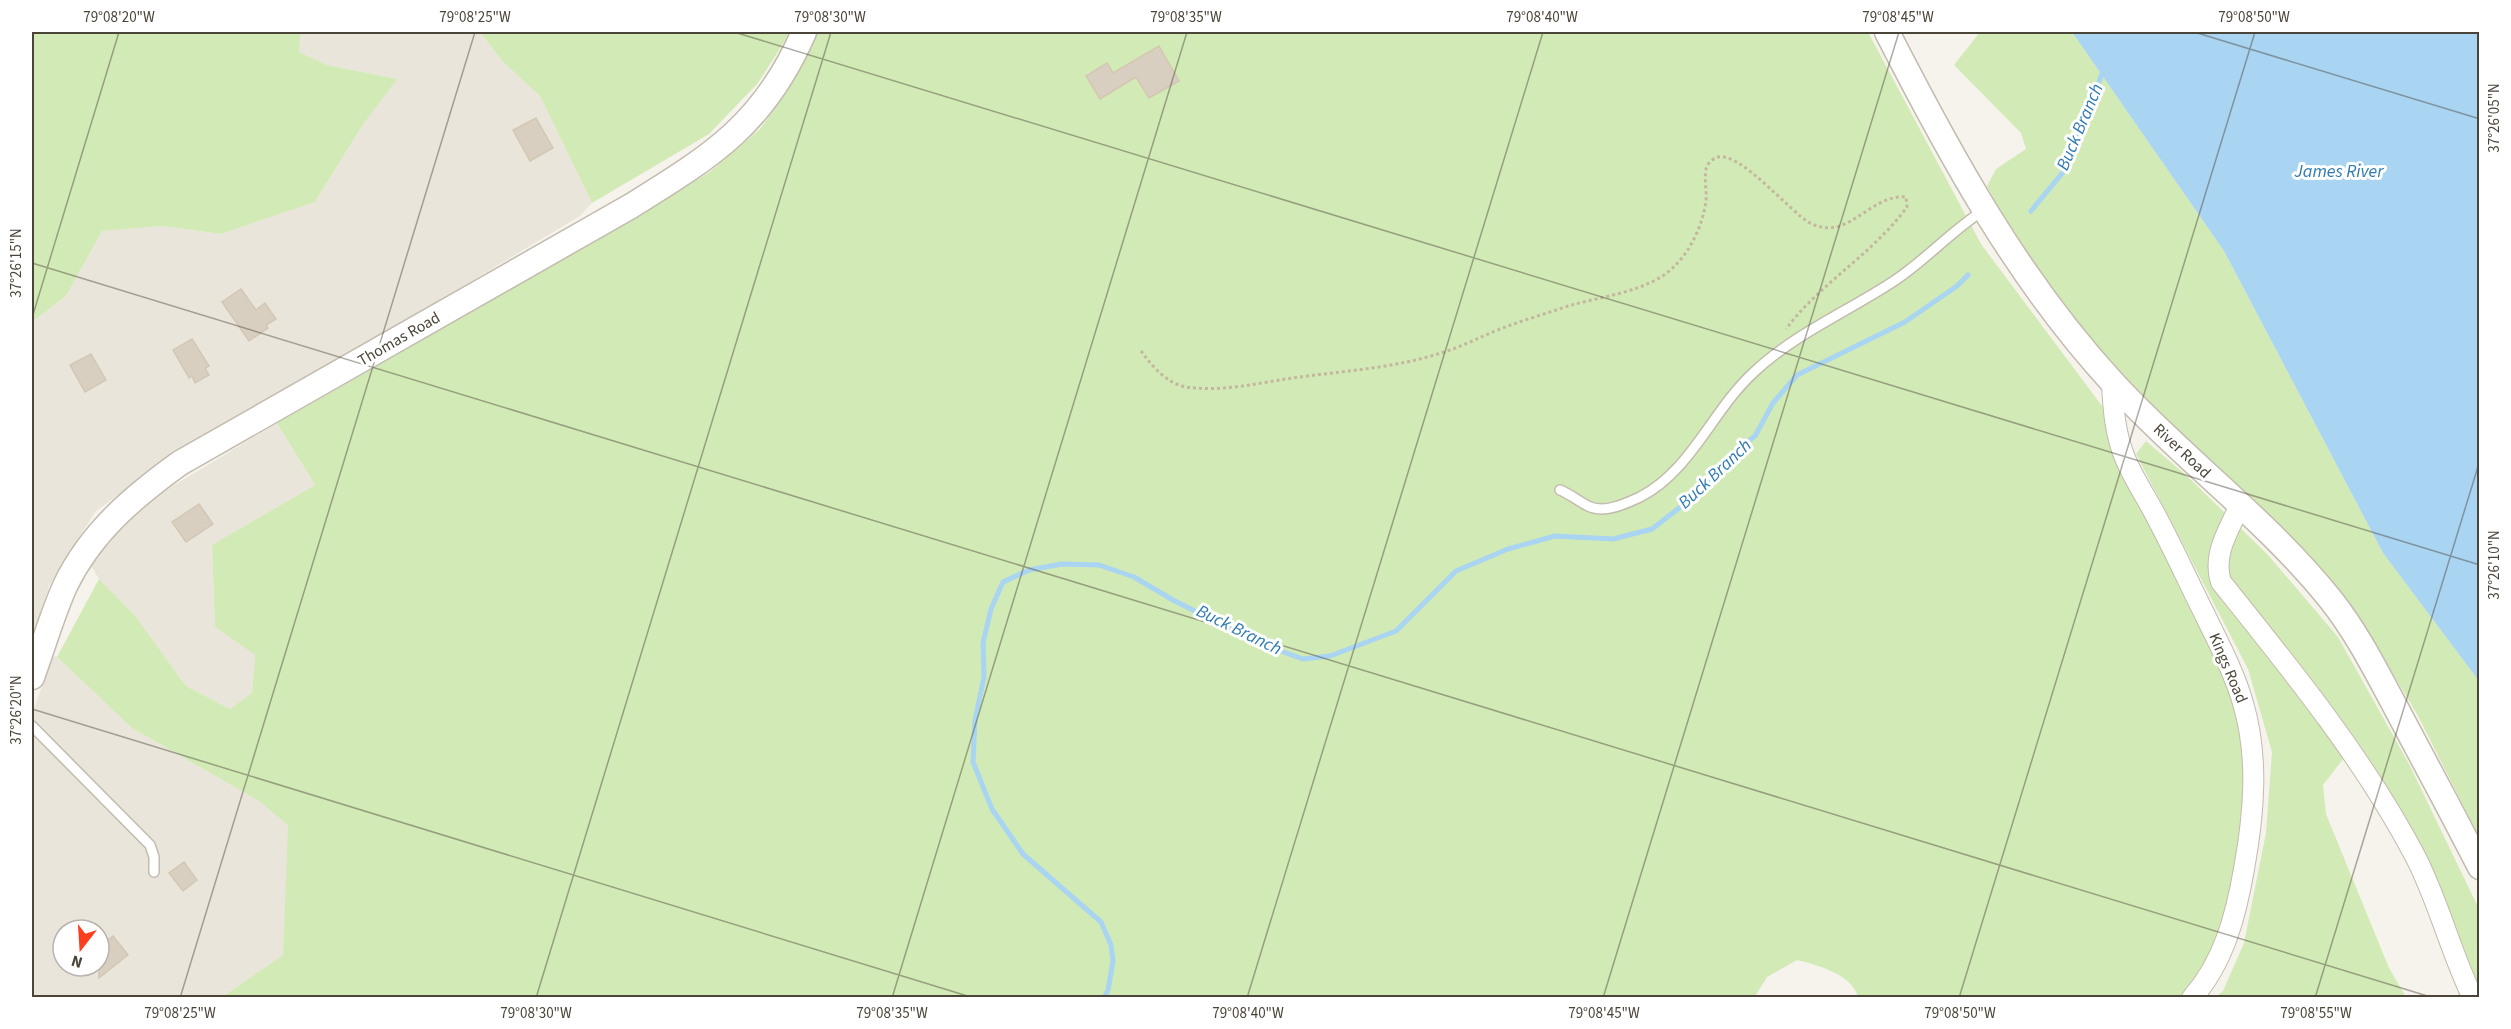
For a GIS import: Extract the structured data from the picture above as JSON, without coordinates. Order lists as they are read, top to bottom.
{
  "streets": {
    "street": ["Thomas Road", "River Road", "Kings Road"]
  },
  "crossings": [
    ["River Road", "Kings Road"]
  ],
  "water": ["Buck Branch", "James River"],
  "north": "bottom",
  "coordinates": [
    "79°08'20\"W",
    "79°08'25\"W",
    "79°08'30\"W",
    "79°08'35\"W",
    "79°08'40\"W",
    "79°08'45\"W",
    "79°08'50\"W",
    "37°26'05\"N",
    "37°26'15\"N",
    "37°26'10\"N",
    "37°26'20\"N",
    "79°08'55\"W"
  ]
}
